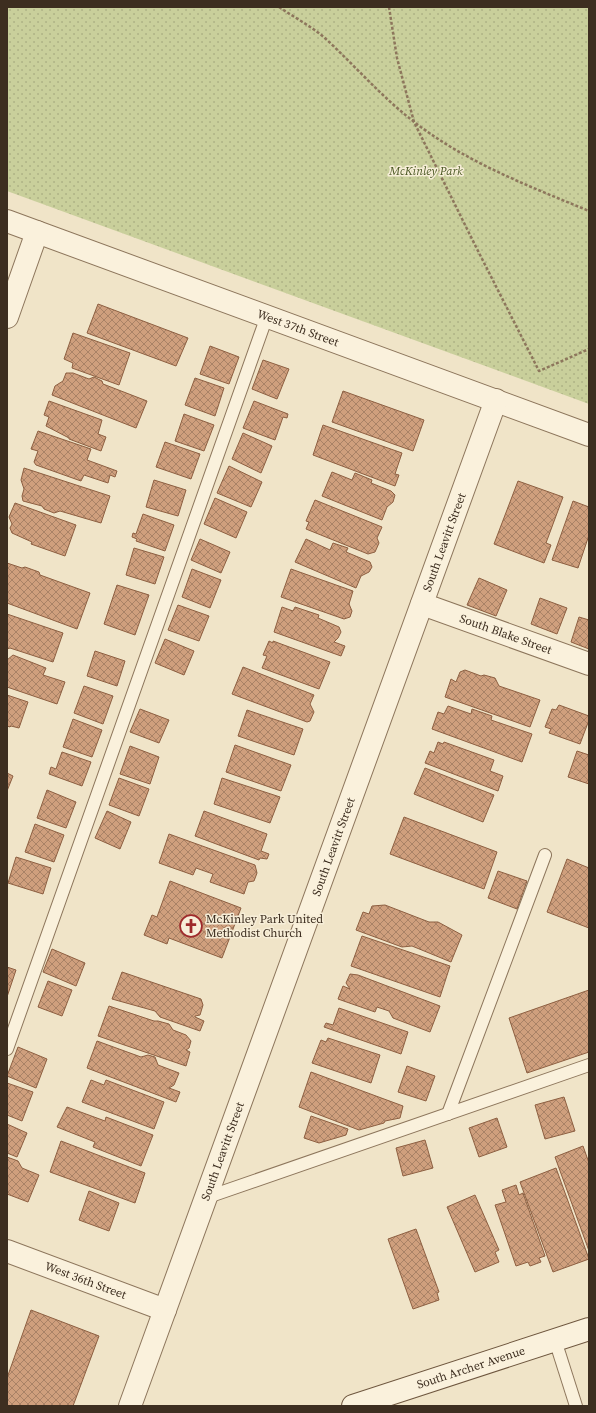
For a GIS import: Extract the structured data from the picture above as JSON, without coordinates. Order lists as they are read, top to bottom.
{
  "streets": {
    "street": [
      "West 37th Street",
      "South Leavitt Street",
      "South Blake Street",
      "West 36th Street",
      "South Archer Avenue"
    ]
  },
  "crossings": [
    ["West 37th Street", "South Leavitt Street"],
    ["South Leavitt Street", "South Blake Street"],
    ["South Leavitt Street", "West 36th Street"]
  ],
  "parks": ["McKinley Park"],
  "places": {
    "church": ["McKinley Park United Methodist Church"]
  }
}
